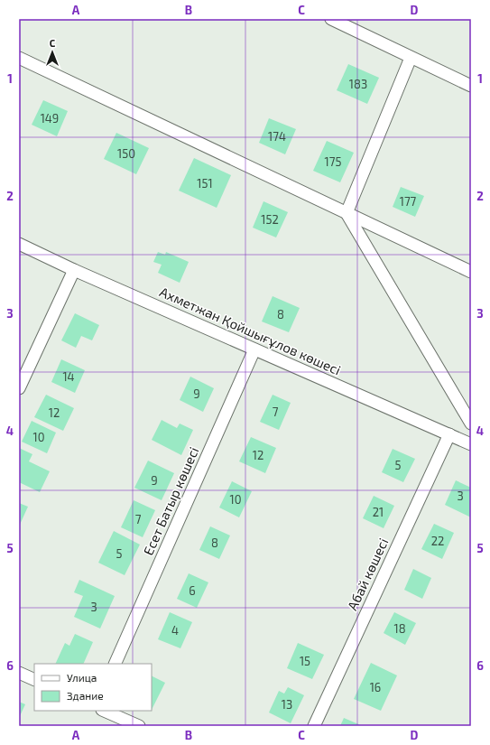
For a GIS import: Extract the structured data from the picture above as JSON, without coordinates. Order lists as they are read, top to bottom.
{
  "streets": {
    "street": ["Ахметжан Қойшығұлов көшесі", "Есет Батыр көшесі", "Абай көшесі"]
  },
  "crossings": [
    ["Ахметжан Қойшығұлов көшесі", "Есет Батыр көшесі"],
    ["Ахметжан Қойшығұлов көшесі", "Абай көшесі"]
  ],
  "house_numbers": [
    "183",
    "149",
    "174",
    "150",
    "175",
    "151",
    "177",
    "152",
    "8",
    "14",
    "9",
    "7",
    "12",
    "10",
    "12",
    "5",
    "9",
    "3",
    "10",
    "21",
    "7",
    "22",
    "8",
    "5",
    "6",
    "3",
    "18",
    "4",
    "15",
    "16",
    "13"
  ],
  "legend": ["Улица", "Здание"],
  "north": "top",
  "grid": {
    "columns": [
      "A",
      "B",
      "C",
      "D"
    ],
    "rows": [
      "1",
      "2",
      "3",
      "4",
      "5",
      "6"
    ]
  }
}
